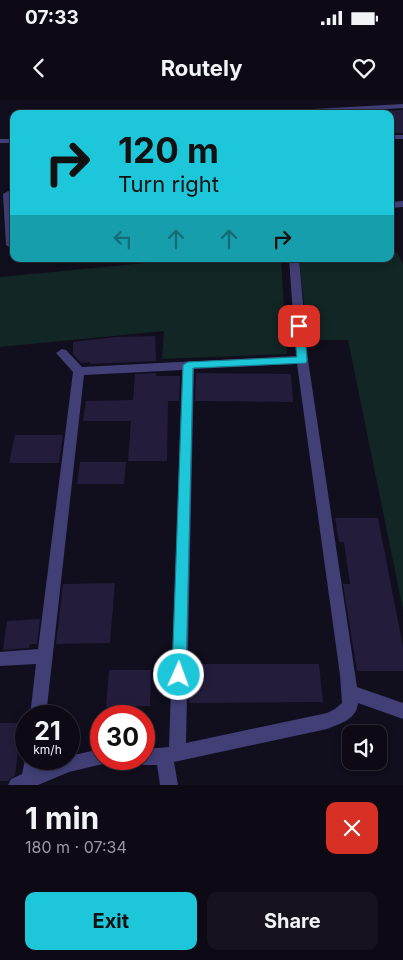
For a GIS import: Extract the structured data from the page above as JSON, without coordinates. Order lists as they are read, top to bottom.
{
  "page": {
    "status": "07:33",
    "header": "Routely",
    "turn": ["120 m", "Turn right"],
    "speed": "21 km/h",
    "limit": "30",
    "heading": ["1 min", "180 m · 07:34"],
    "buttons": ["Exit", "Share"]
  }
}
